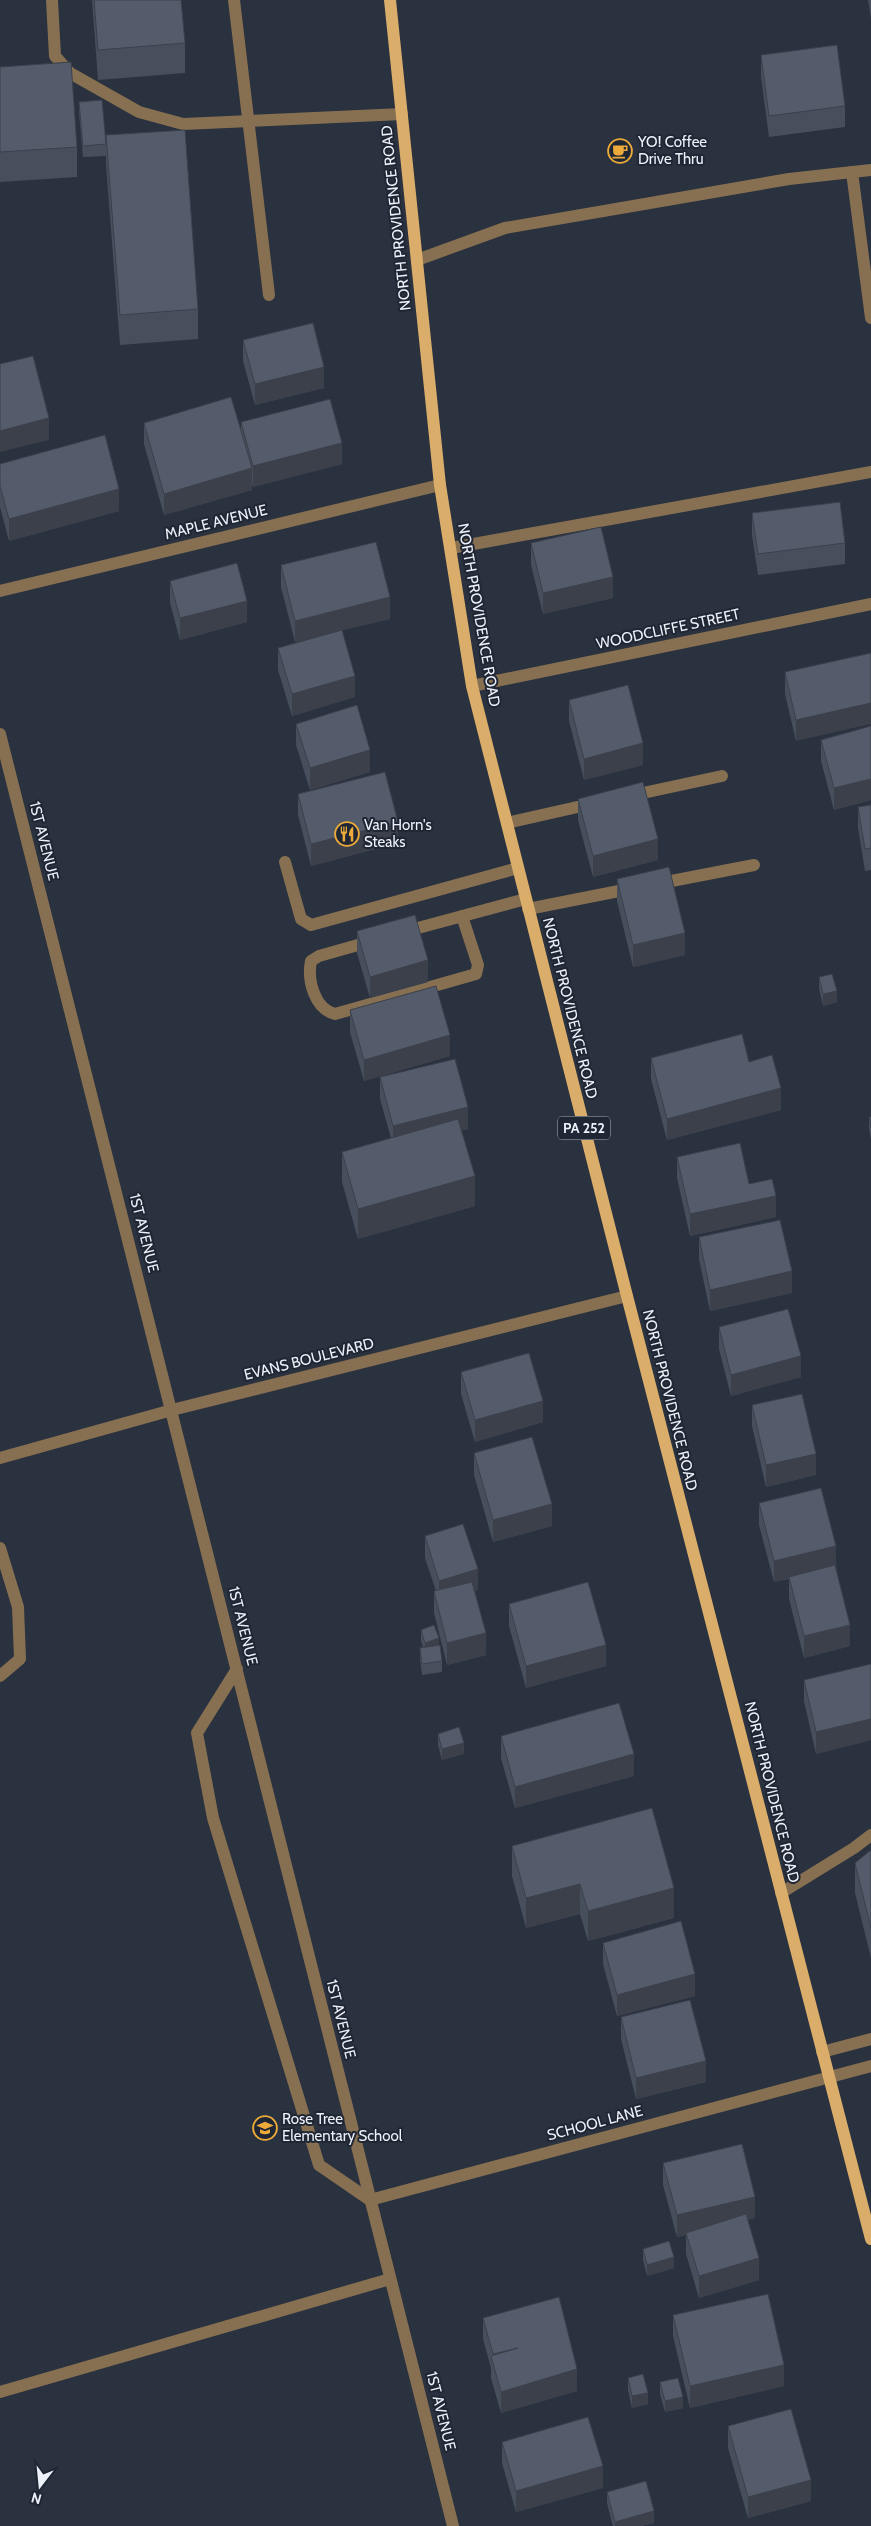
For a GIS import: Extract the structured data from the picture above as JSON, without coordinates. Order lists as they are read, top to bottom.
{
  "streets": {
    "main road": ["NORTH PROVIDENCE ROAD", "PA 252"],
    "street": [
      "MAPLE AVENUE",
      "WOODCLIFFE STREET",
      "1ST AVENUE",
      "EVANS BOULEVARD",
      "SCHOOL LANE"
    ]
  },
  "crossings": [
    ["NORTH PROVIDENCE ROAD", "MAPLE AVENUE"],
    ["NORTH PROVIDENCE ROAD", "WOODCLIFFE STREET"],
    ["NORTH PROVIDENCE ROAD", "EVANS BOULEVARD"],
    ["NORTH PROVIDENCE ROAD", "SCHOOL LANE"],
    ["1ST AVENUE", "EVANS BOULEVARD"],
    ["1ST AVENUE", "SCHOOL LANE"]
  ],
  "places": {
    "cafe": ["YO! Coffee Drive Thru"],
    "restaurant": ["Van Horn's Steaks"],
    "school or university": ["Rose Tree Elementary School"]
  },
  "north": "bottom"
}
